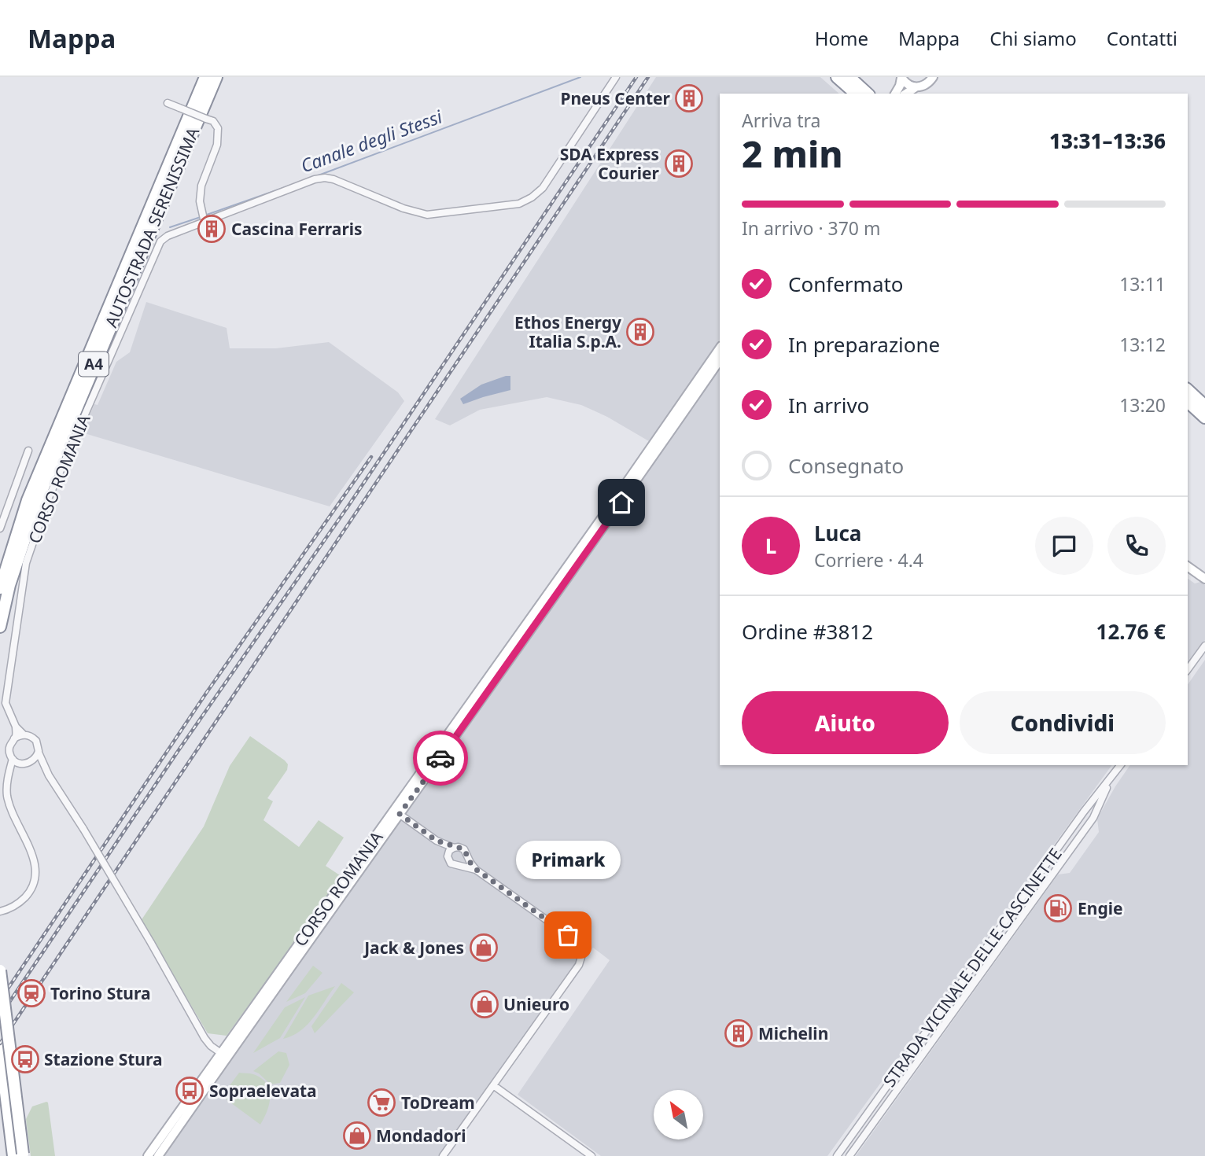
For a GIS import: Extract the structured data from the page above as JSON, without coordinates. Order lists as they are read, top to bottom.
{
  "streets": {
    "highway": ["AUTOSTRADA SERENISSIMA", "A4"],
    "main road": ["CORSO ROMANIA"],
    "street": ["STRADA VICINALE DELLE CASCINETTE"]
  },
  "water": ["Canale degli Stessi"],
  "places": {
    "building": [
      "Pneus Center",
      "SDA Express Courier",
      "Cascina Ferraris",
      "Ethos Energy Italia S.p.A.",
      "Michelin"
    ],
    "fuel station": ["Engie"],
    "other": ["Primark"],
    "shop": ["Jack & Jones", "Unieuro", "Mondadori"],
    "station": ["Torino Stura"],
    "bus stop": ["Stazione Stura", "Sopraelevata"],
    "supermarket": ["ToDream"]
  },
  "north": "top left",
  "page": {
    "header": "Mappa",
    "nav": [
      "Home",
      "Mappa",
      "Chi siamo",
      "Contatti"
    ],
    "heading": ["2 min", "Arriva tra", "13:31–13:36"],
    "panel": [
      "Luca",
      "Corriere · 4.4",
      "Ordine #3812",
      "12.76 €"
    ],
    "bar": "In arrivo · 370 m",
    "list": [
      ["Confermato", "13:11"],
      ["In preparazione", "13:12"],
      ["In arrivo", "13:20"],
      "Consegnato"
    ],
    "round": "L",
    "buttons": ["Aiuto", "Condividi"],
    "bubble": "Primark"
  }
}
